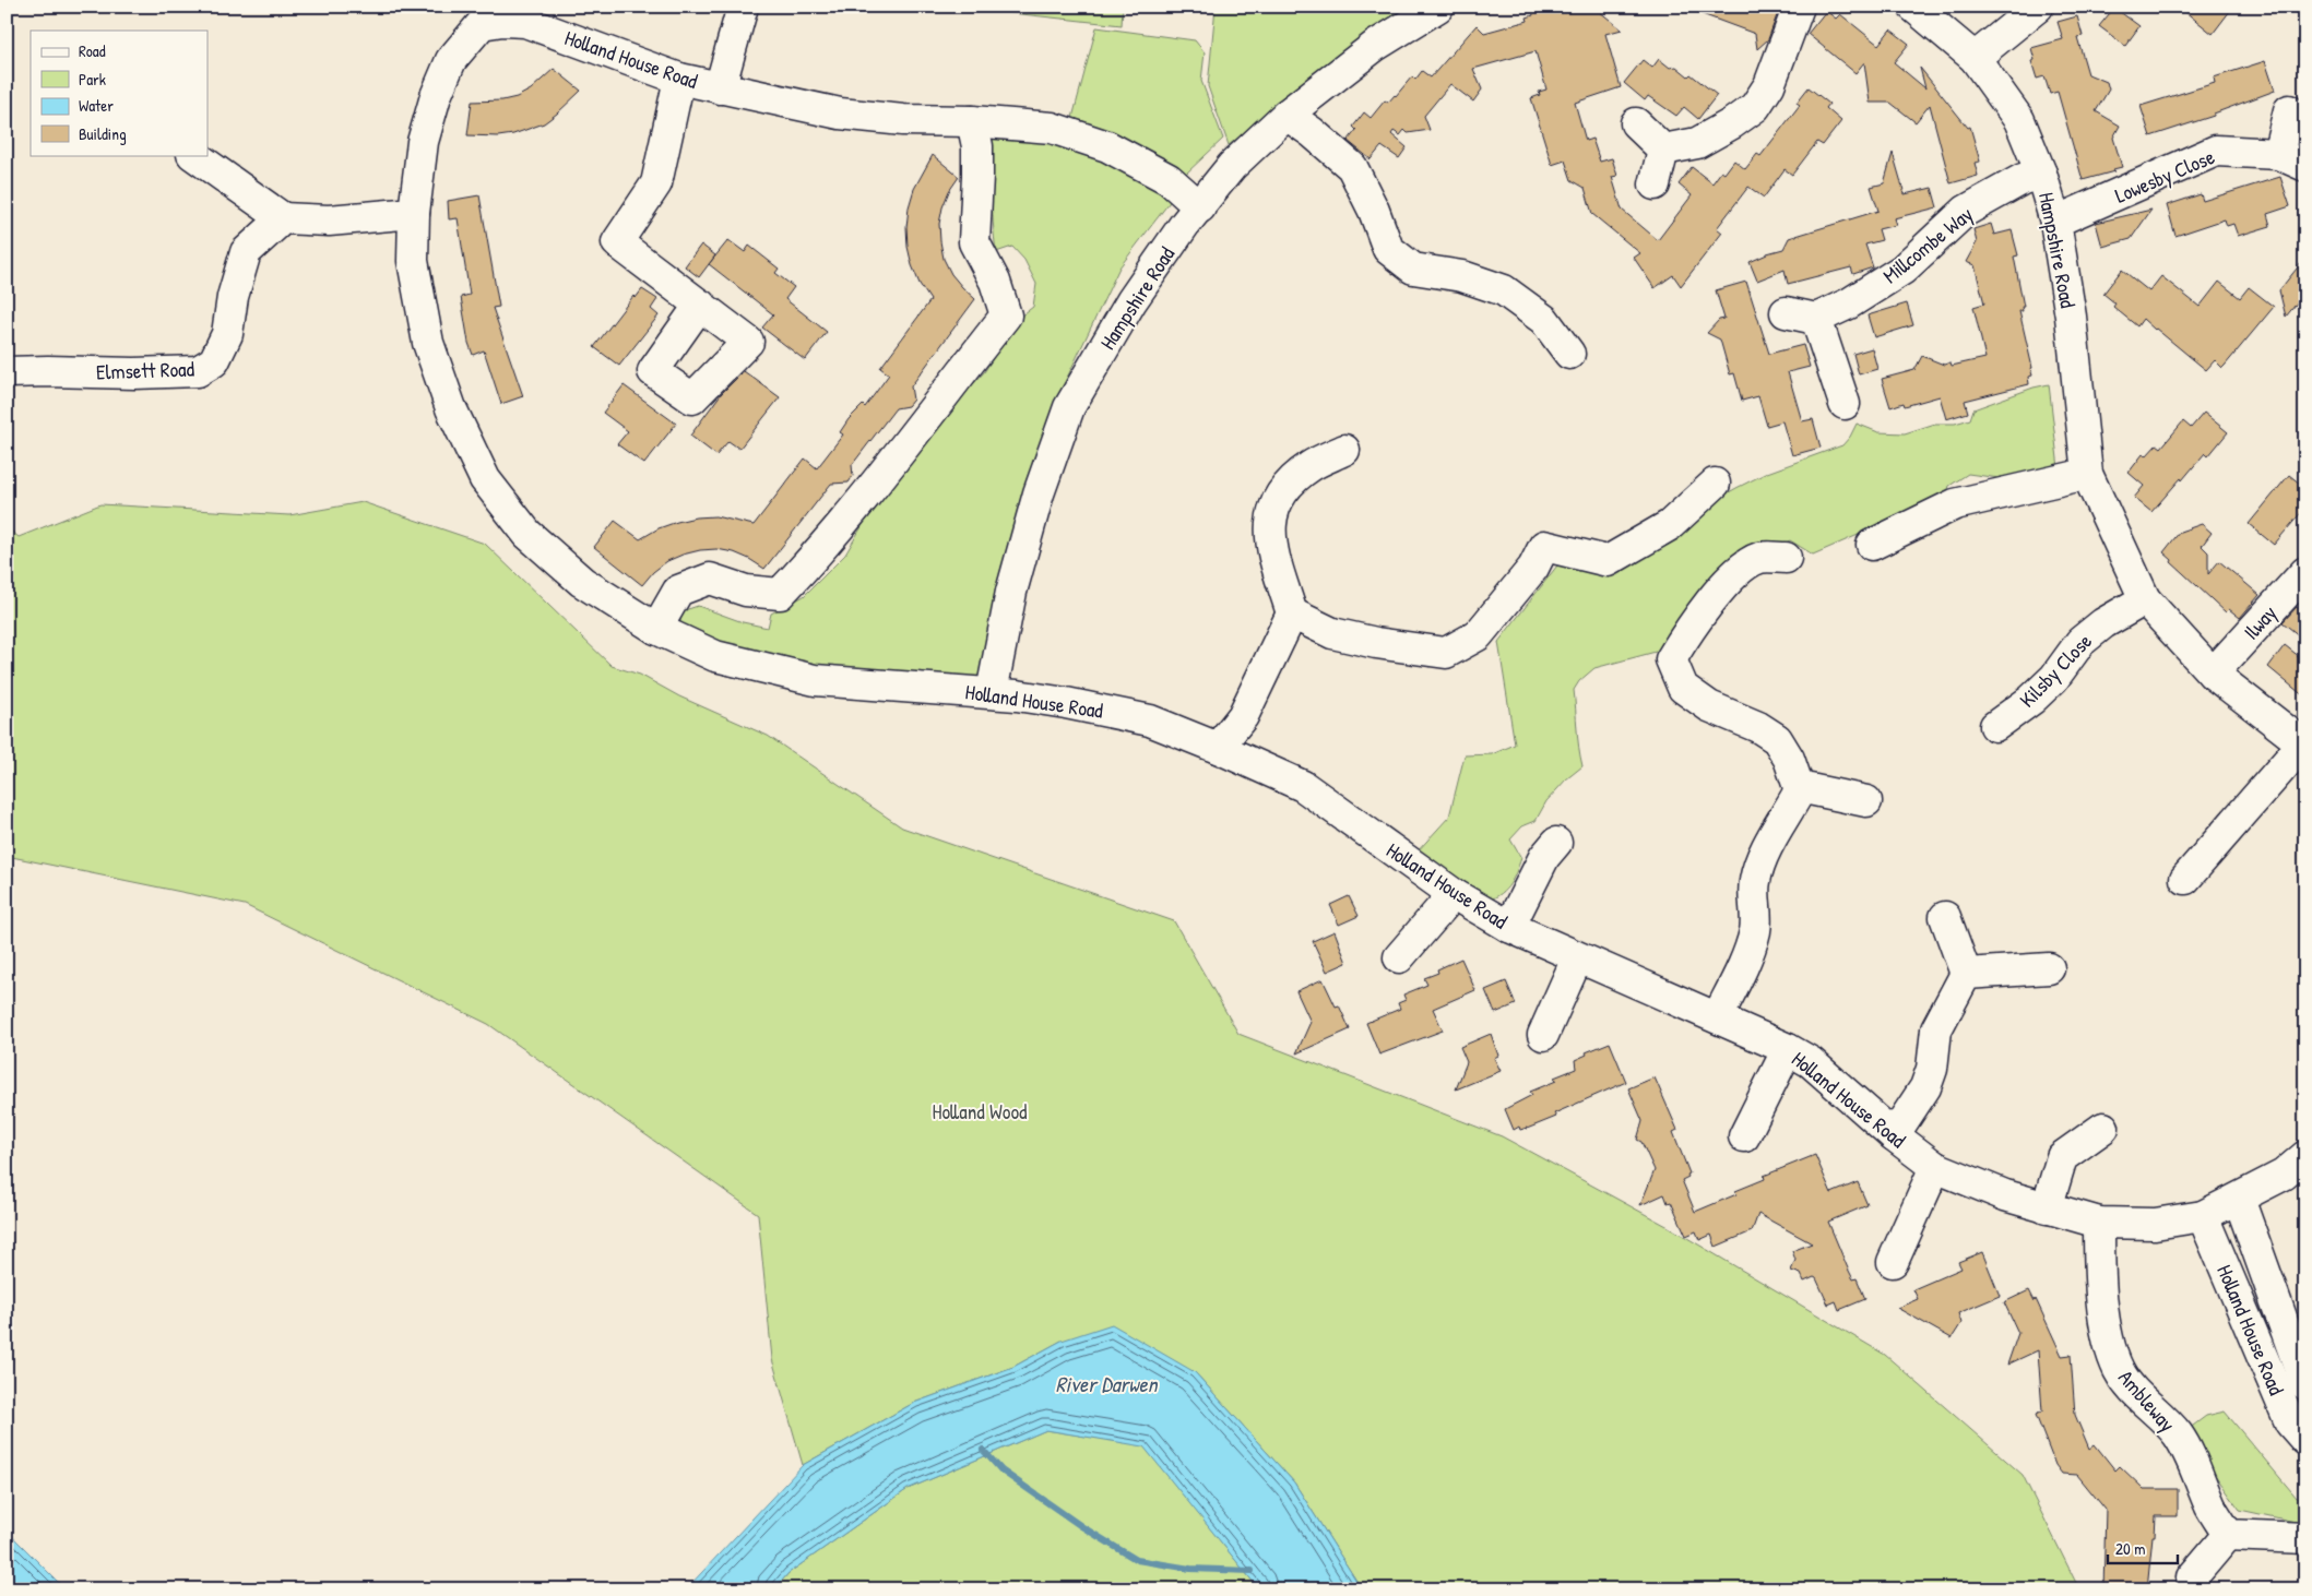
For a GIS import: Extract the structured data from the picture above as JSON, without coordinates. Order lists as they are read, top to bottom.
{
  "streets": {
    "street": [
      "Holland House Road",
      "Lowesby Close",
      "Millcombe Way",
      "Hampshire Road",
      "Elmsett Road",
      "Ilway",
      "Kilsby Close",
      "Ambleway"
    ]
  },
  "crossings": [
    ["Holland House Road", "Hampshire Road"],
    ["Holland House Road", "Ambleway"],
    ["Lowesby Close", "Hampshire Road"],
    ["Millcombe Way", "Hampshire Road"],
    ["Hampshire Road", "Ilway"],
    ["Hampshire Road", "Kilsby Close"]
  ],
  "water": ["River Darwen"],
  "parks": ["Holland Wood"],
  "legend": [
    "Road",
    "Park",
    "Water",
    "Building"
  ],
  "scale_bar": "20 m"
}
